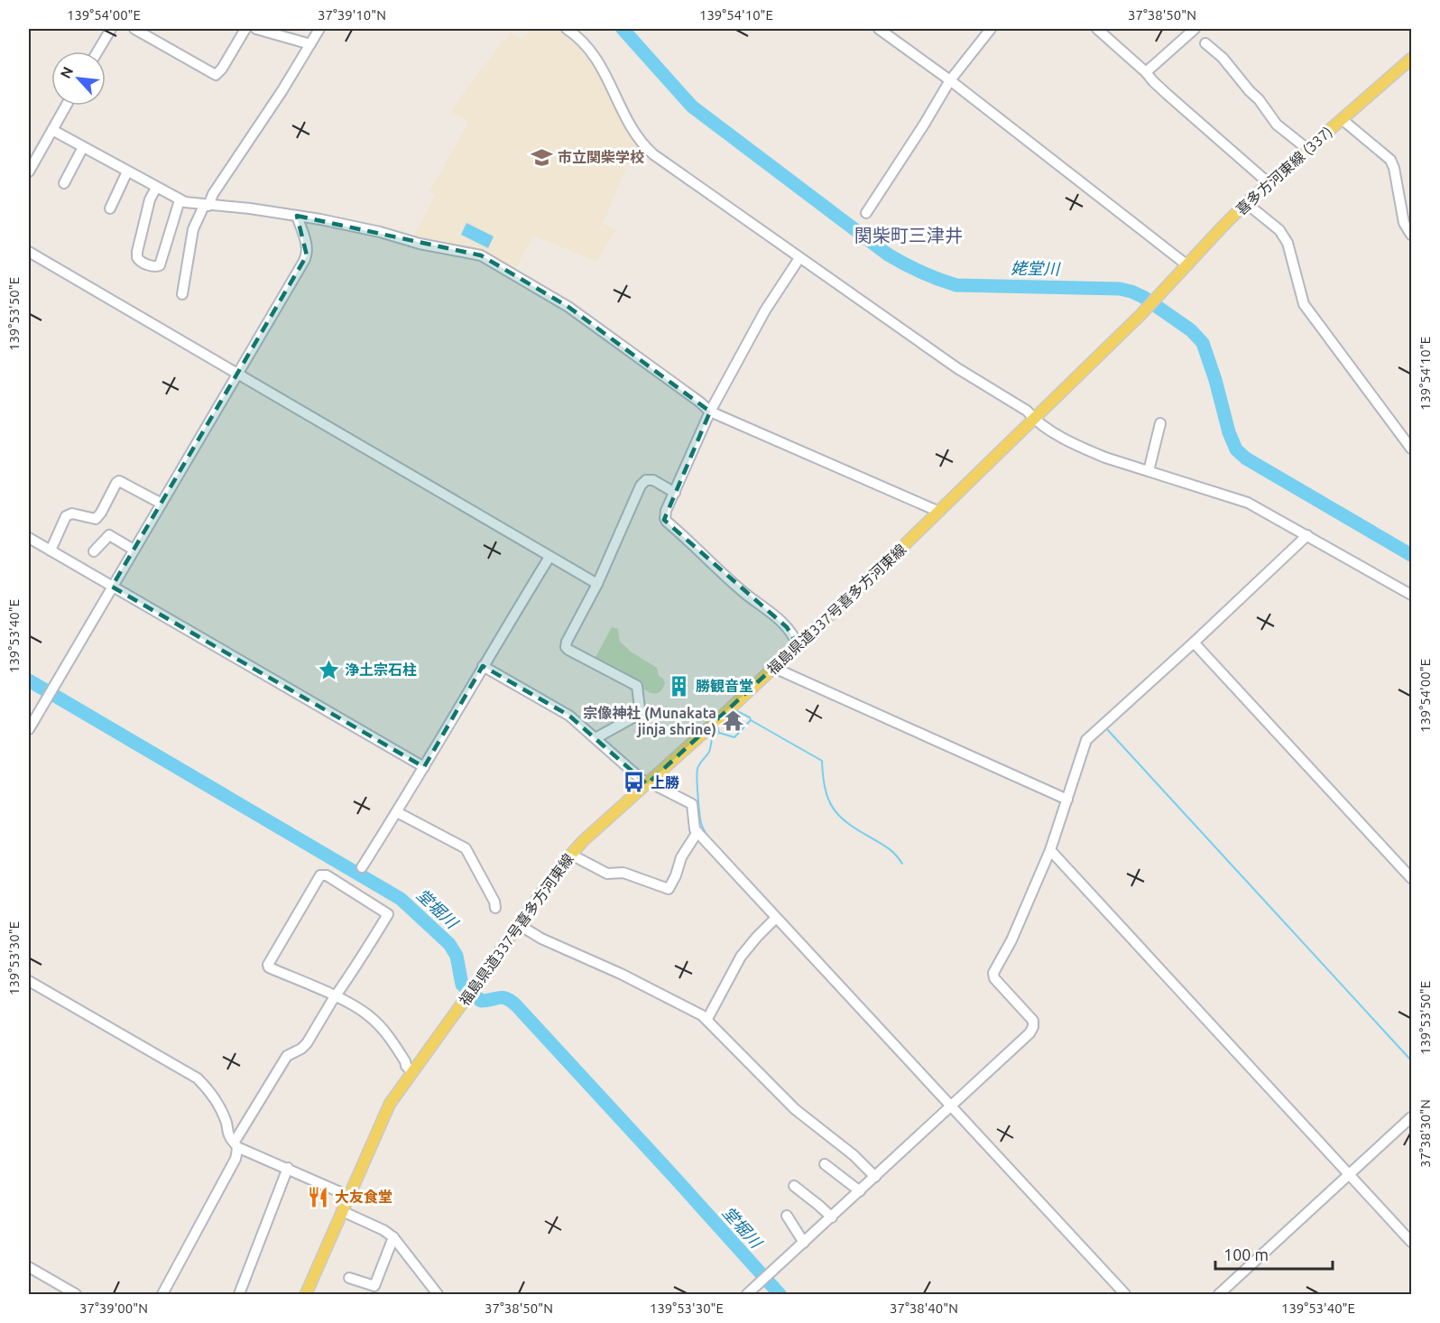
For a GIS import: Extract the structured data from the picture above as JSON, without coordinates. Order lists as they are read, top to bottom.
{
  "streets": {
    "main road": ["喜多方河東線 (337)", "福島県道337号喜多方河東線"]
  },
  "crossings": [
    ["喜多方河東線 (337)", "福島県道337号喜多方河東線"]
  ],
  "districts": ["関柴町三津井"],
  "water": ["姥堂川", "堂堀川"],
  "places": {
    "school or university": ["市立関柴学校"],
    "place": ["浄土宗石柱"],
    "building": ["勝観音堂"],
    "temple": ["宗像神社 (Munakata jinja shrine)"],
    "bus stop": ["上勝"],
    "restaurant": ["大友食堂"]
  },
  "scale_bar": "100 m",
  "north": "top left",
  "coordinates": [
    "139°54'00\"E",
    "37°39'10\"N",
    "139°54'10\"E",
    "37°38'50\"N",
    "139°53'50\"E",
    "139°53'40\"E",
    "139°53'30\"E",
    "37°38'30\"N",
    "37°39'00\"N",
    "37°38'40\"N"
  ]
}
